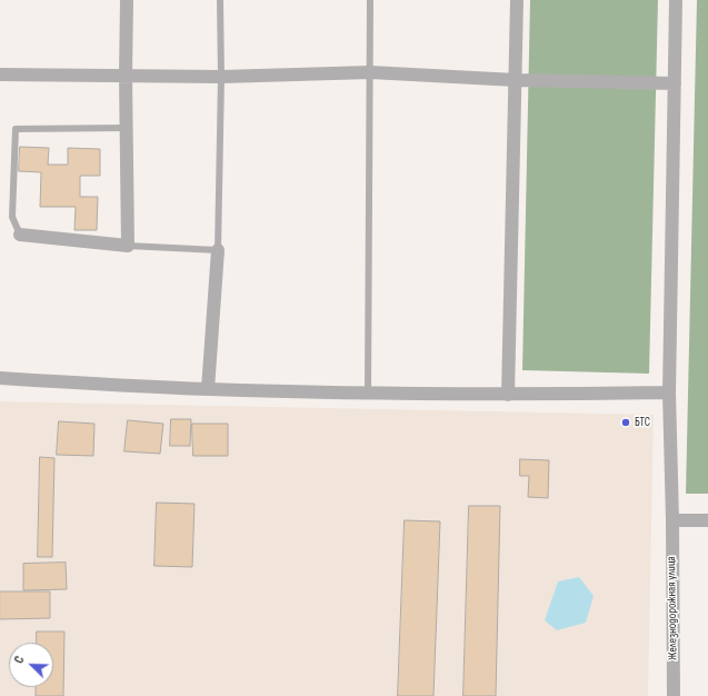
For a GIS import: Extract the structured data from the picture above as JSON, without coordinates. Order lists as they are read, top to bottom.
{
  "streets": {
    "street": ["Железнодорожная улица"]
  },
  "places": ["БТС"],
  "north": "top left"
}
